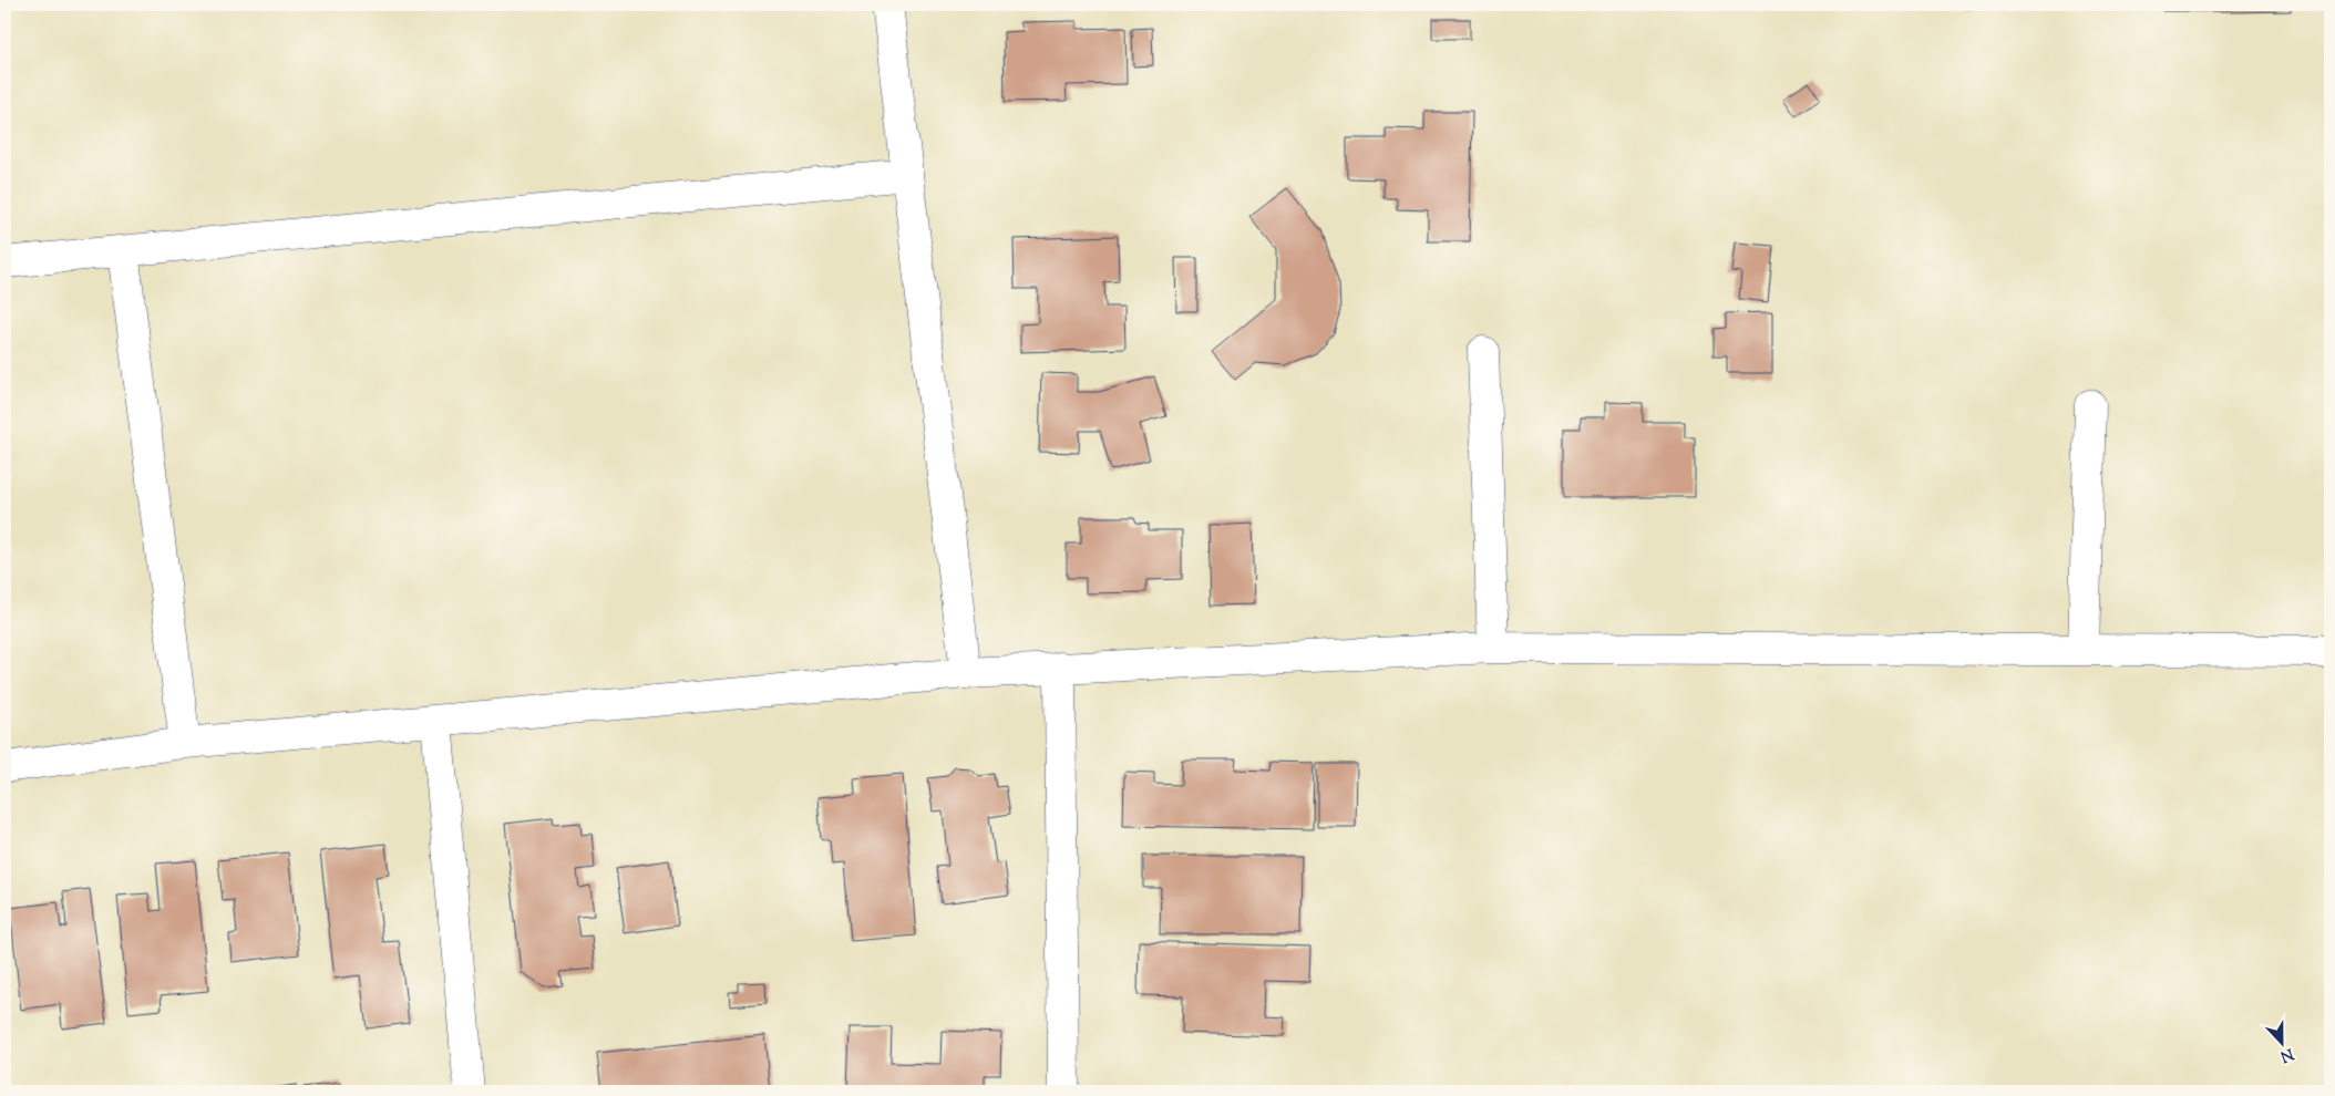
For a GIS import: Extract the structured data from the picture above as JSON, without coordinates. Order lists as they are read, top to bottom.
{
  "north": "bottom"
}
